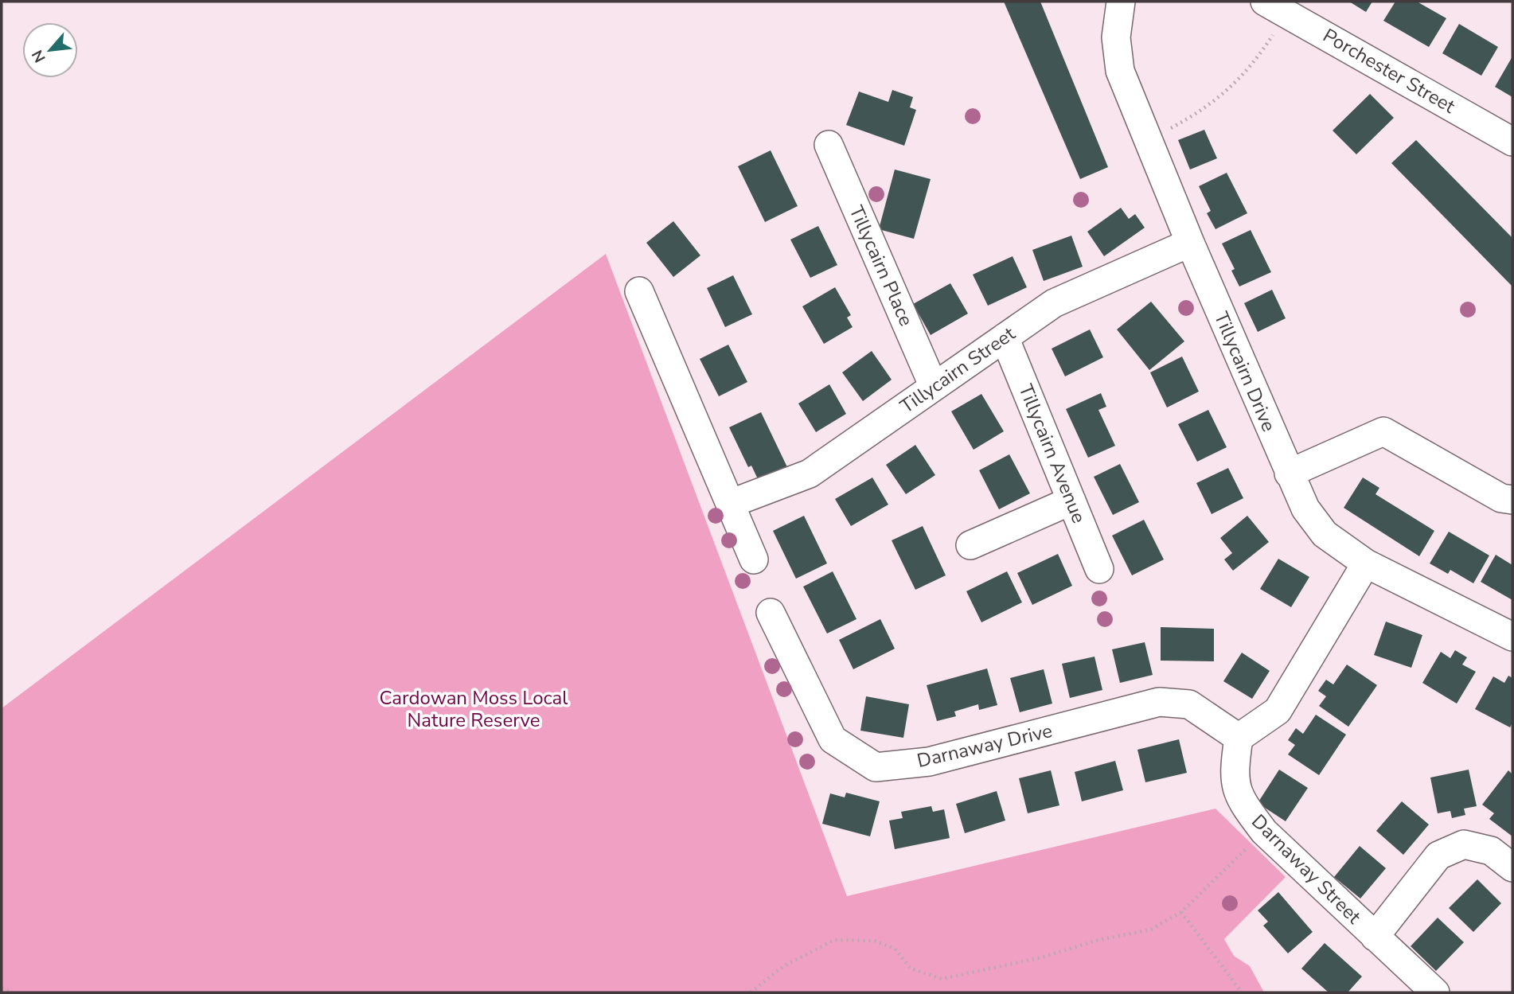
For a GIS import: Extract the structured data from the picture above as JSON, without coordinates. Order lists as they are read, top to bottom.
{
  "streets": {
    "street": [
      "Porchester Street",
      "Tillycairn Place",
      "Tillycairn Street",
      "Tillycairn Drive",
      "Tillycairn Avenue",
      "Darnaway Drive",
      "Darnaway Street"
    ]
  },
  "crossings": [
    ["Tillycairn Place", "Tillycairn Street"],
    ["Tillycairn Street", "Tillycairn Drive"],
    ["Tillycairn Street", "Tillycairn Avenue"],
    ["Darnaway Drive", "Darnaway Street"]
  ],
  "parks": ["Cardowan Moss Local Nature Reserve"],
  "north": "bottom left"
}
